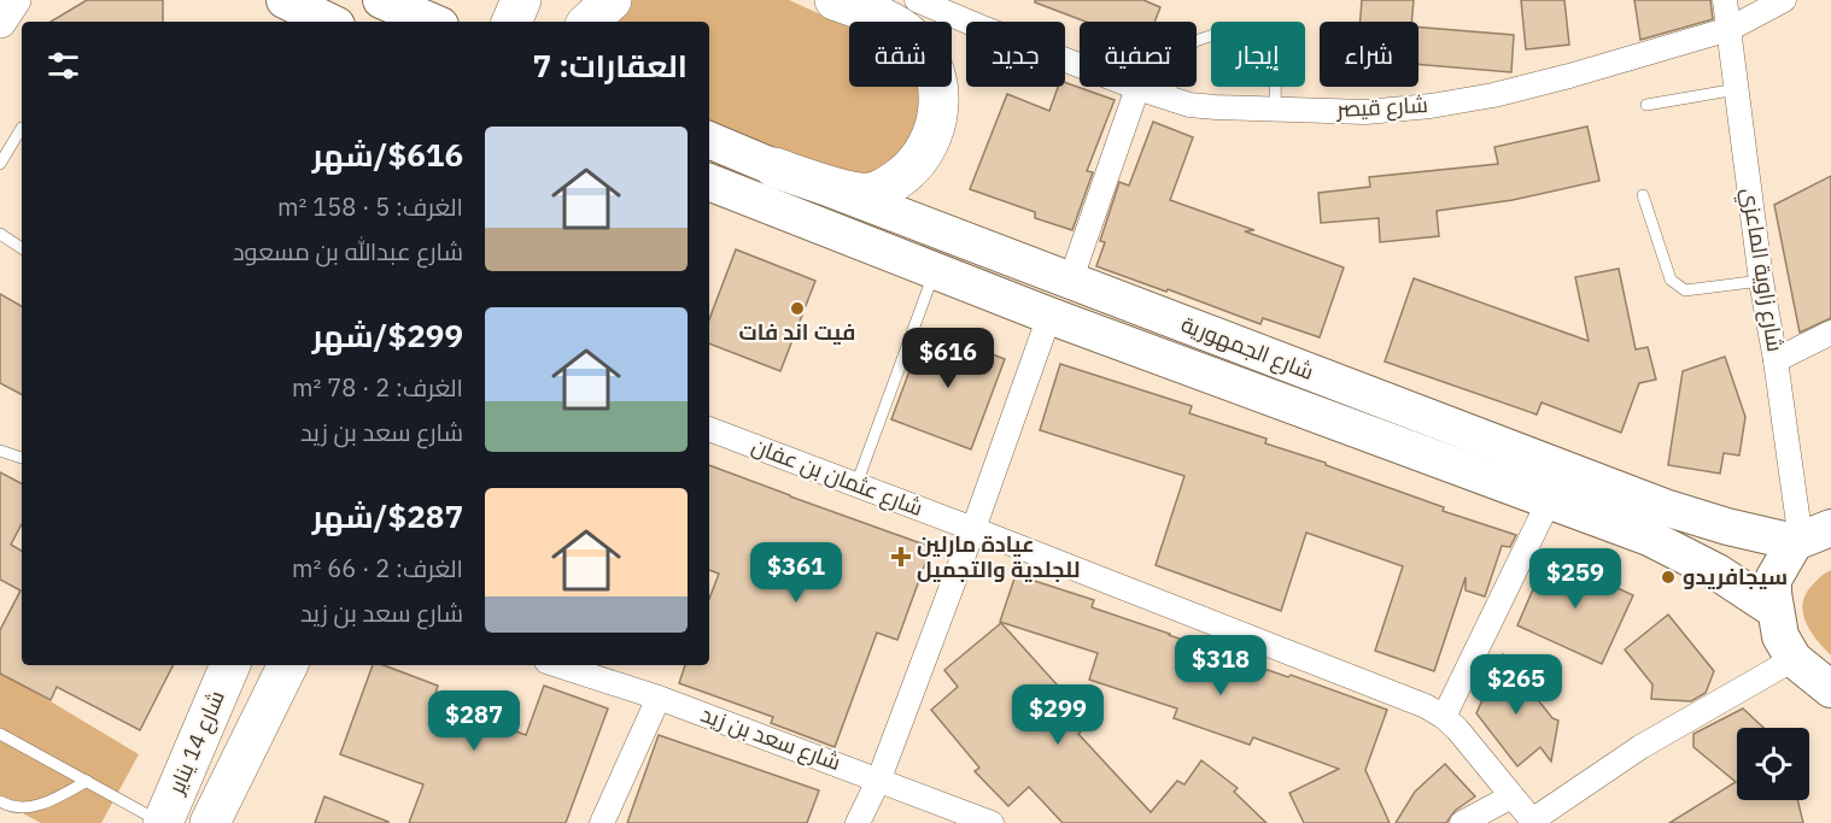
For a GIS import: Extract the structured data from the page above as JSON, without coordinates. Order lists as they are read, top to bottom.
{
  "streets": {
    "highway": ["شارع 14 يناير"],
    "main road": ["شارع الجمهورية"],
    "street": [
      "شارع قيصر",
      "شارع زاوية الماعزي",
      "شارع عثمان بن عفان",
      "شارع سعد بن زيد"
    ]
  },
  "crossings": [
    ["شارع قيصر", "شارع زاوية الماعزي"],
    ["شارع زاوية الماعزي", "شارع الجمهورية"]
  ],
  "places": {
    "other": ["فيت اند فات", "سيجافريدو"],
    "health": ["عيادة مارلين للجلدية والتجميل"]
  },
  "page": {
    "chip": [
      "شراء",
      "إيجار",
      "تصفية",
      "جديد",
      "شقة"
    ],
    "heading": "العقارات: 7",
    "list": [
      {
        "name": "$616/شهر",
        "note": "الغرف: 5 · 158 m² · شارع عبدالله بن مسعود"
      },
      {
        "name": "$299/شهر",
        "note": "الغرف: 2 · 78 m² · شارع سعد بن زيد"
      },
      {
        "name": "$287/شهر",
        "note": "الغرف: 2 · 66 m² · شارع سعد بن زيد"
      }
    ],
    "price": [
      "$616",
      "$361",
      "$259",
      "$318",
      "$265",
      "$299",
      "$287"
    ]
  }
}
